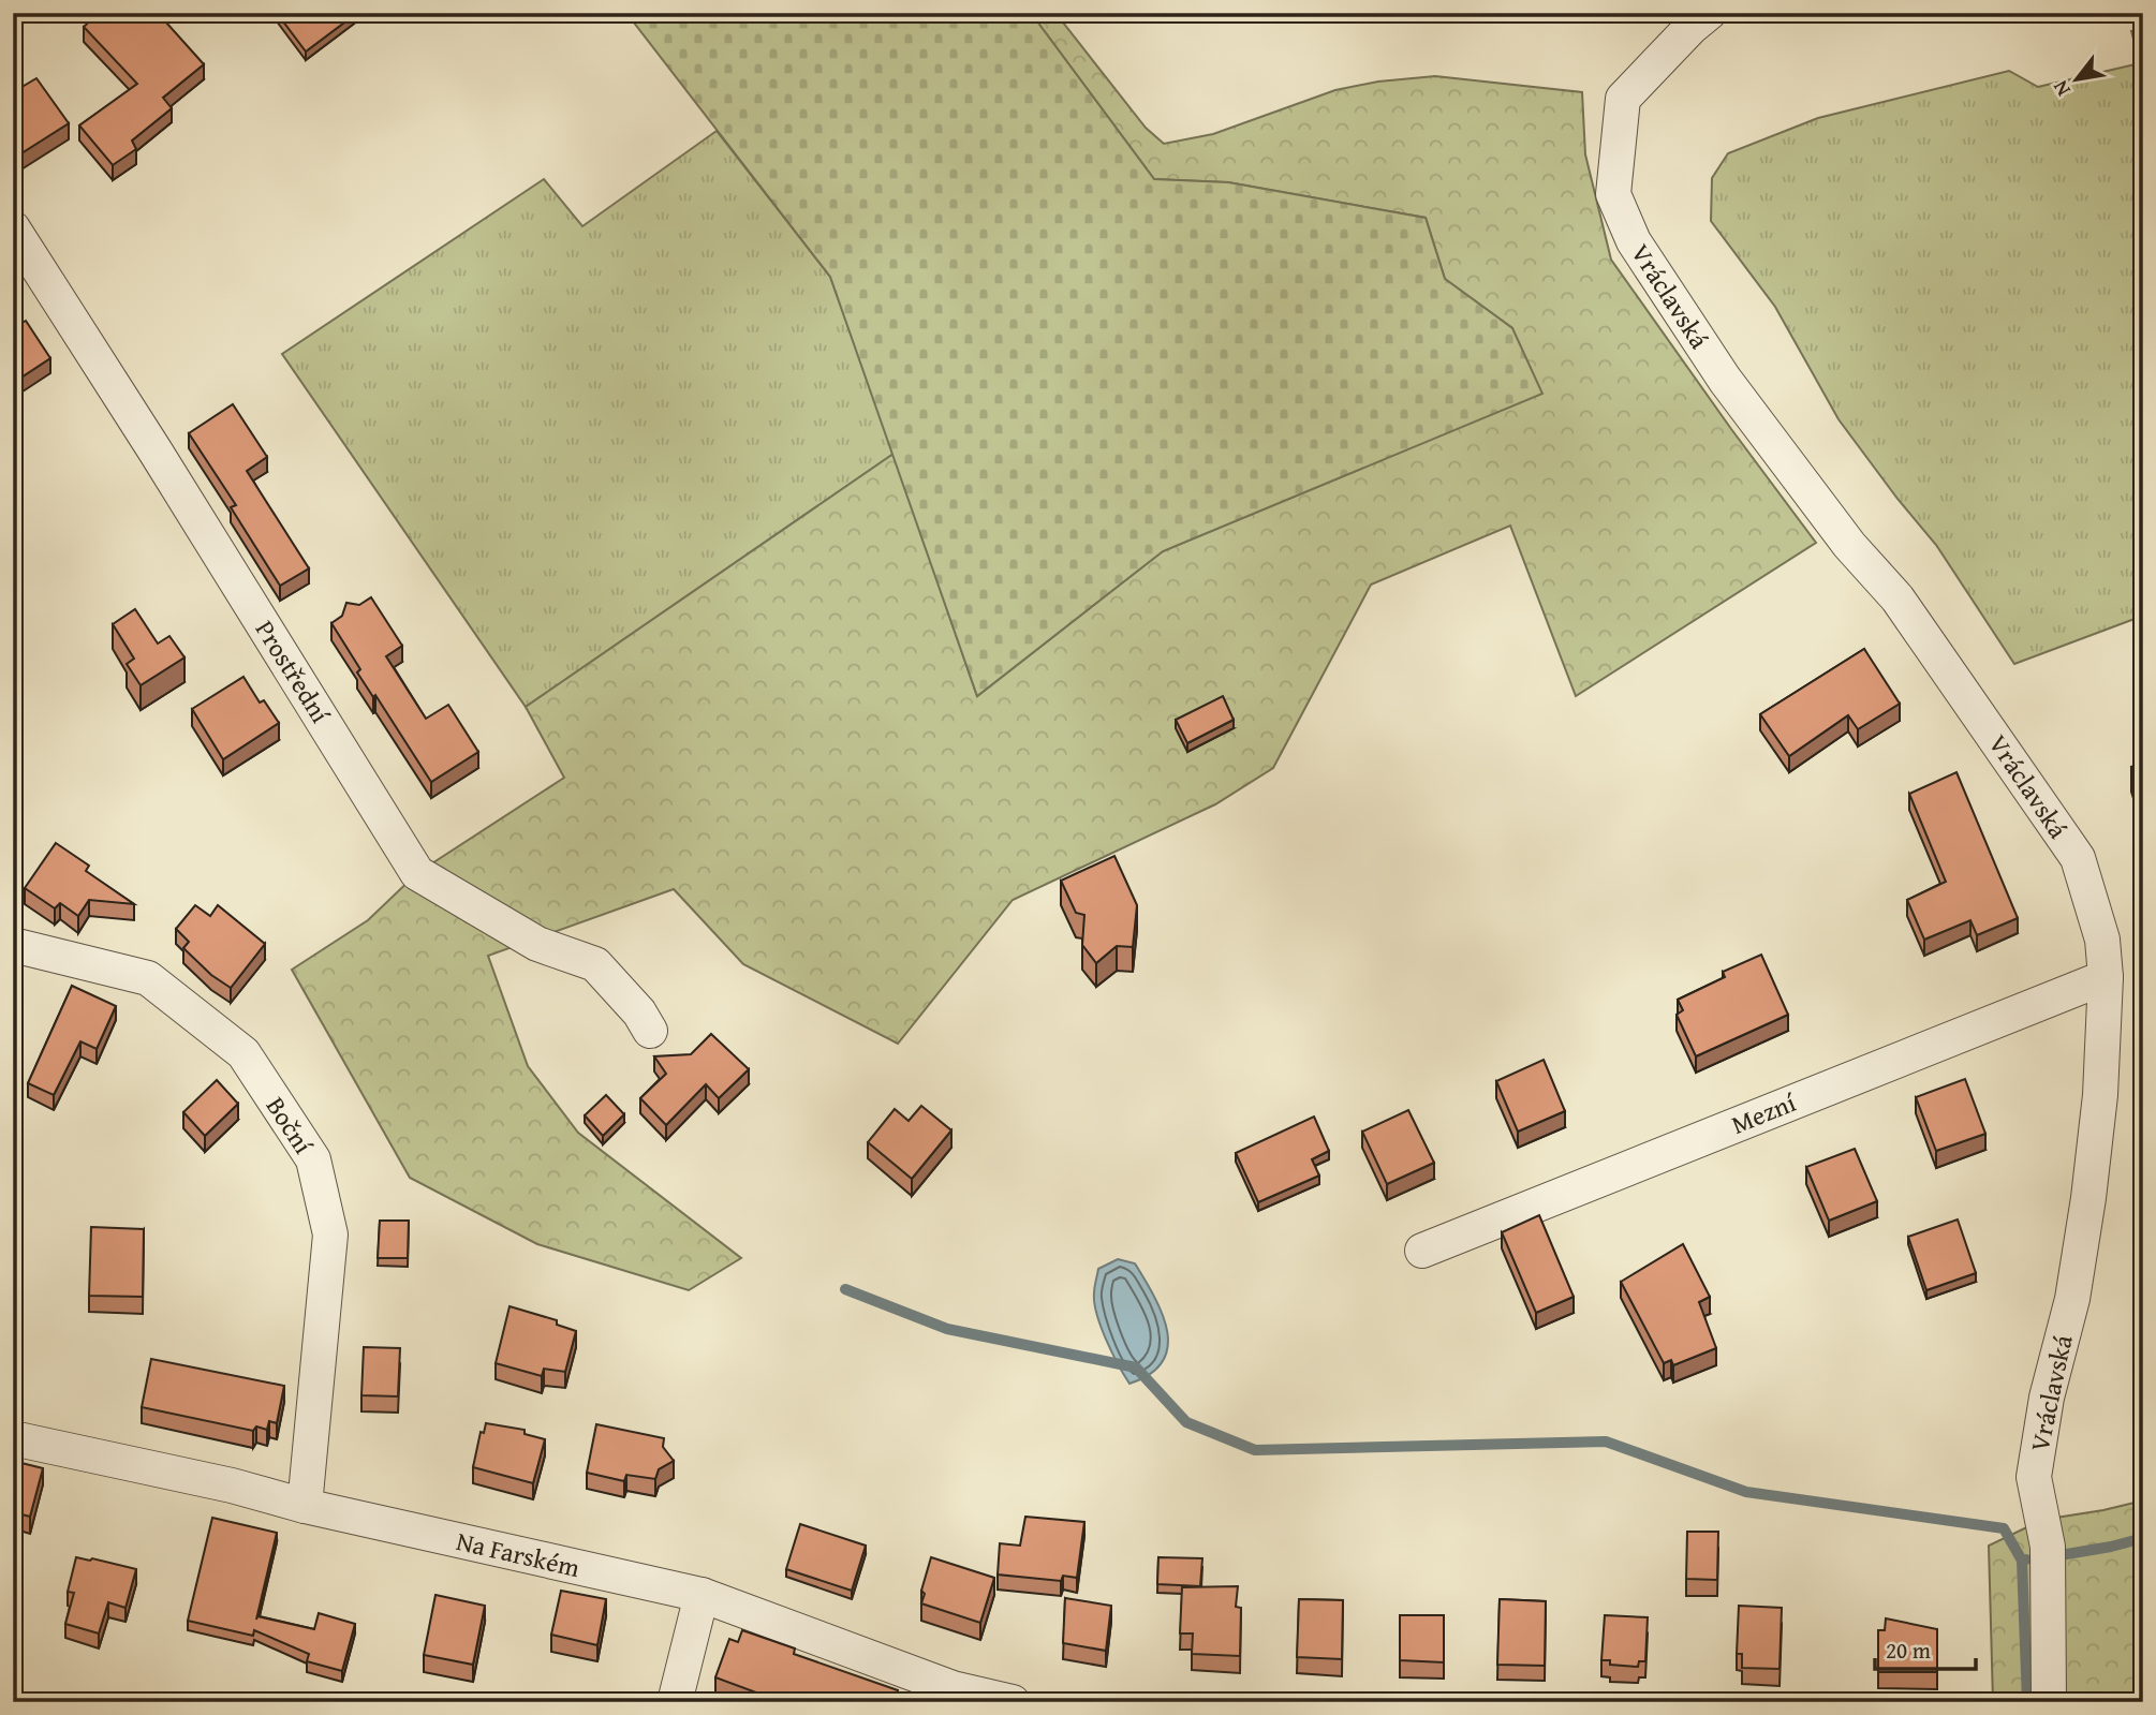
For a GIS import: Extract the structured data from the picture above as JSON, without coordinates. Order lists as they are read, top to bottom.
{
  "streets": {
    "street": [
      "Vráclavská",
      "Prostřední",
      "Mezní",
      "Boční",
      "Na Farském"
    ]
  },
  "crossings": [
    ["Vráclavská", "Mezní"],
    ["Boční", "Na Farském"]
  ],
  "scale_bar": "20 m",
  "north": "bottom left"
}
